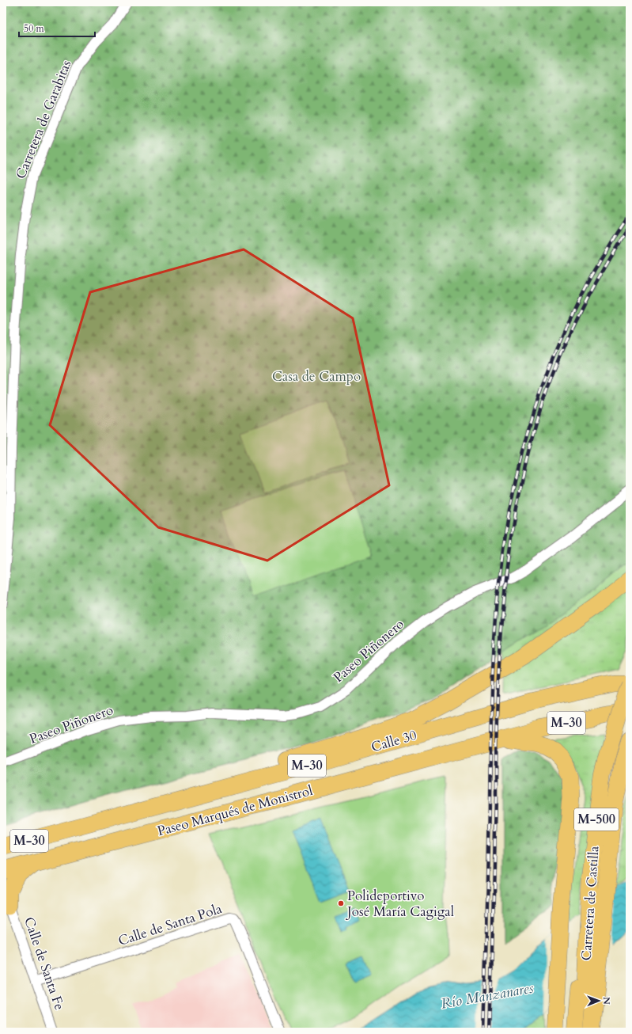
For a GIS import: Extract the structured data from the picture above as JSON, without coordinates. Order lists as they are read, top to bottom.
{
  "streets": {
    "highway": [
      "M-30",
      "Calle 30",
      "Paseo Marqués de Monistrol",
      "M-500",
      "Carretera de Castilla"
    ],
    "street": [
      "Carretera de Garabitas",
      "Paseo Piñonero",
      "Calle de Santa Pola",
      "Calle de Santa Fe"
    ]
  },
  "crossings": [
    ["M-30", "Paseo Marqués de Monistrol"],
    ["Calle 30", "Paseo Marqués de Monistrol"],
    ["Calle 30", "Carretera de Castilla"],
    ["M-500", "Carretera de Castilla"],
    ["Calle de Santa Pola", "Calle de Santa Fe"]
  ],
  "water": ["Río Manzanares"],
  "parks": ["Casa de Campo"],
  "places": ["Polideportivo José María Cagigal"],
  "scale_bar": "50 m",
  "north": "right"
}
